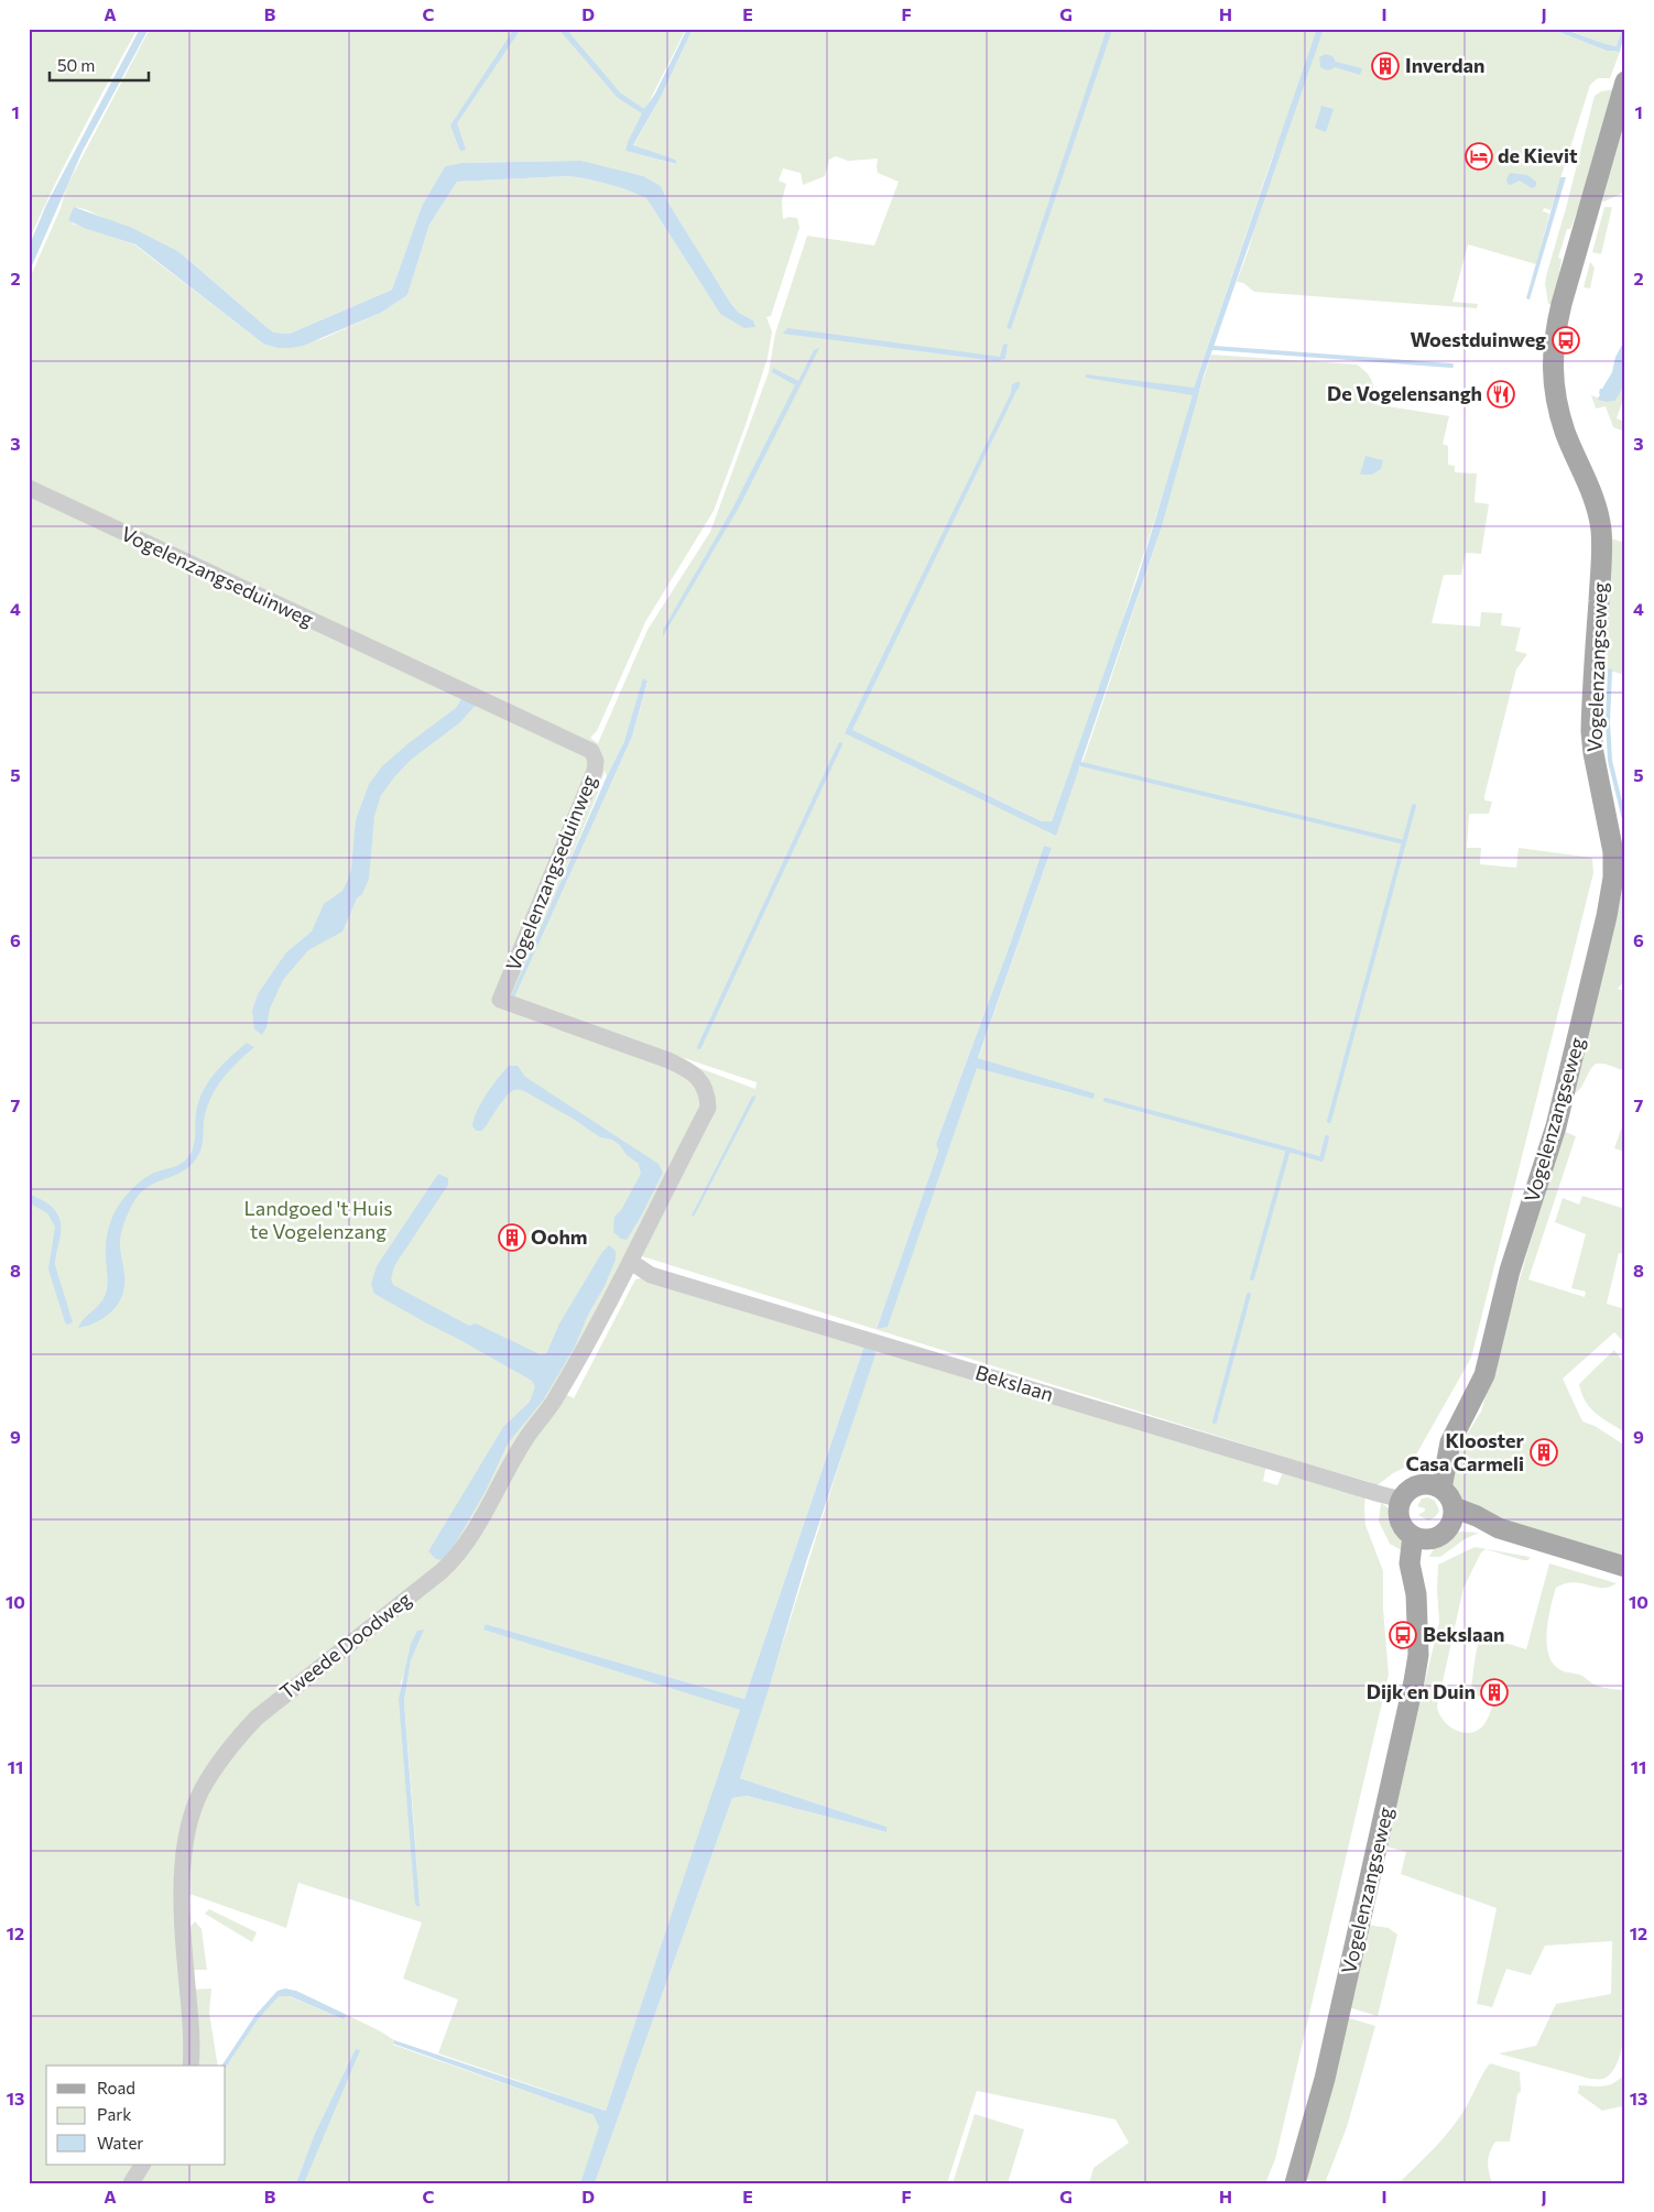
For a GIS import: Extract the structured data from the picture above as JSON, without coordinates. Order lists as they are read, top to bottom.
{
  "streets": {
    "main road": ["Vogelenzangseweg"],
    "street": ["Vogelenzangseduinweg", "Bekslaan", "Tweede Doodweg"]
  },
  "crossings": [
    ["Vogelenzangseduinweg", "Bekslaan"],
    ["Vogelenzangseduinweg", "Tweede Doodweg"],
    ["Vogelenzangseweg", "Bekslaan"],
    ["Bekslaan", "Tweede Doodweg"]
  ],
  "parks": ["Landgoed 't Huis te Vogelenzang"],
  "places": {
    "building": [
      "Inverdan",
      "Oohm",
      "Klooster Casa Carmeli",
      "Dijk en Duin"
    ],
    "hotel": ["de Kievit"],
    "bus stop": ["Woestduinweg", "Bekslaan"],
    "restaurant": ["De Vogelensangh"]
  },
  "legend": ["Road", "Park", "Water"],
  "scale_bar": "50 m",
  "grid": {
    "columns": [
      "A",
      "B",
      "C",
      "D",
      "E",
      "F",
      "G",
      "H",
      "I",
      "J"
    ],
    "rows": [
      "1",
      "2",
      "3",
      "4",
      "5",
      "6",
      "7",
      "8",
      "9",
      "10",
      "11",
      "12",
      "13"
    ]
  }
}
